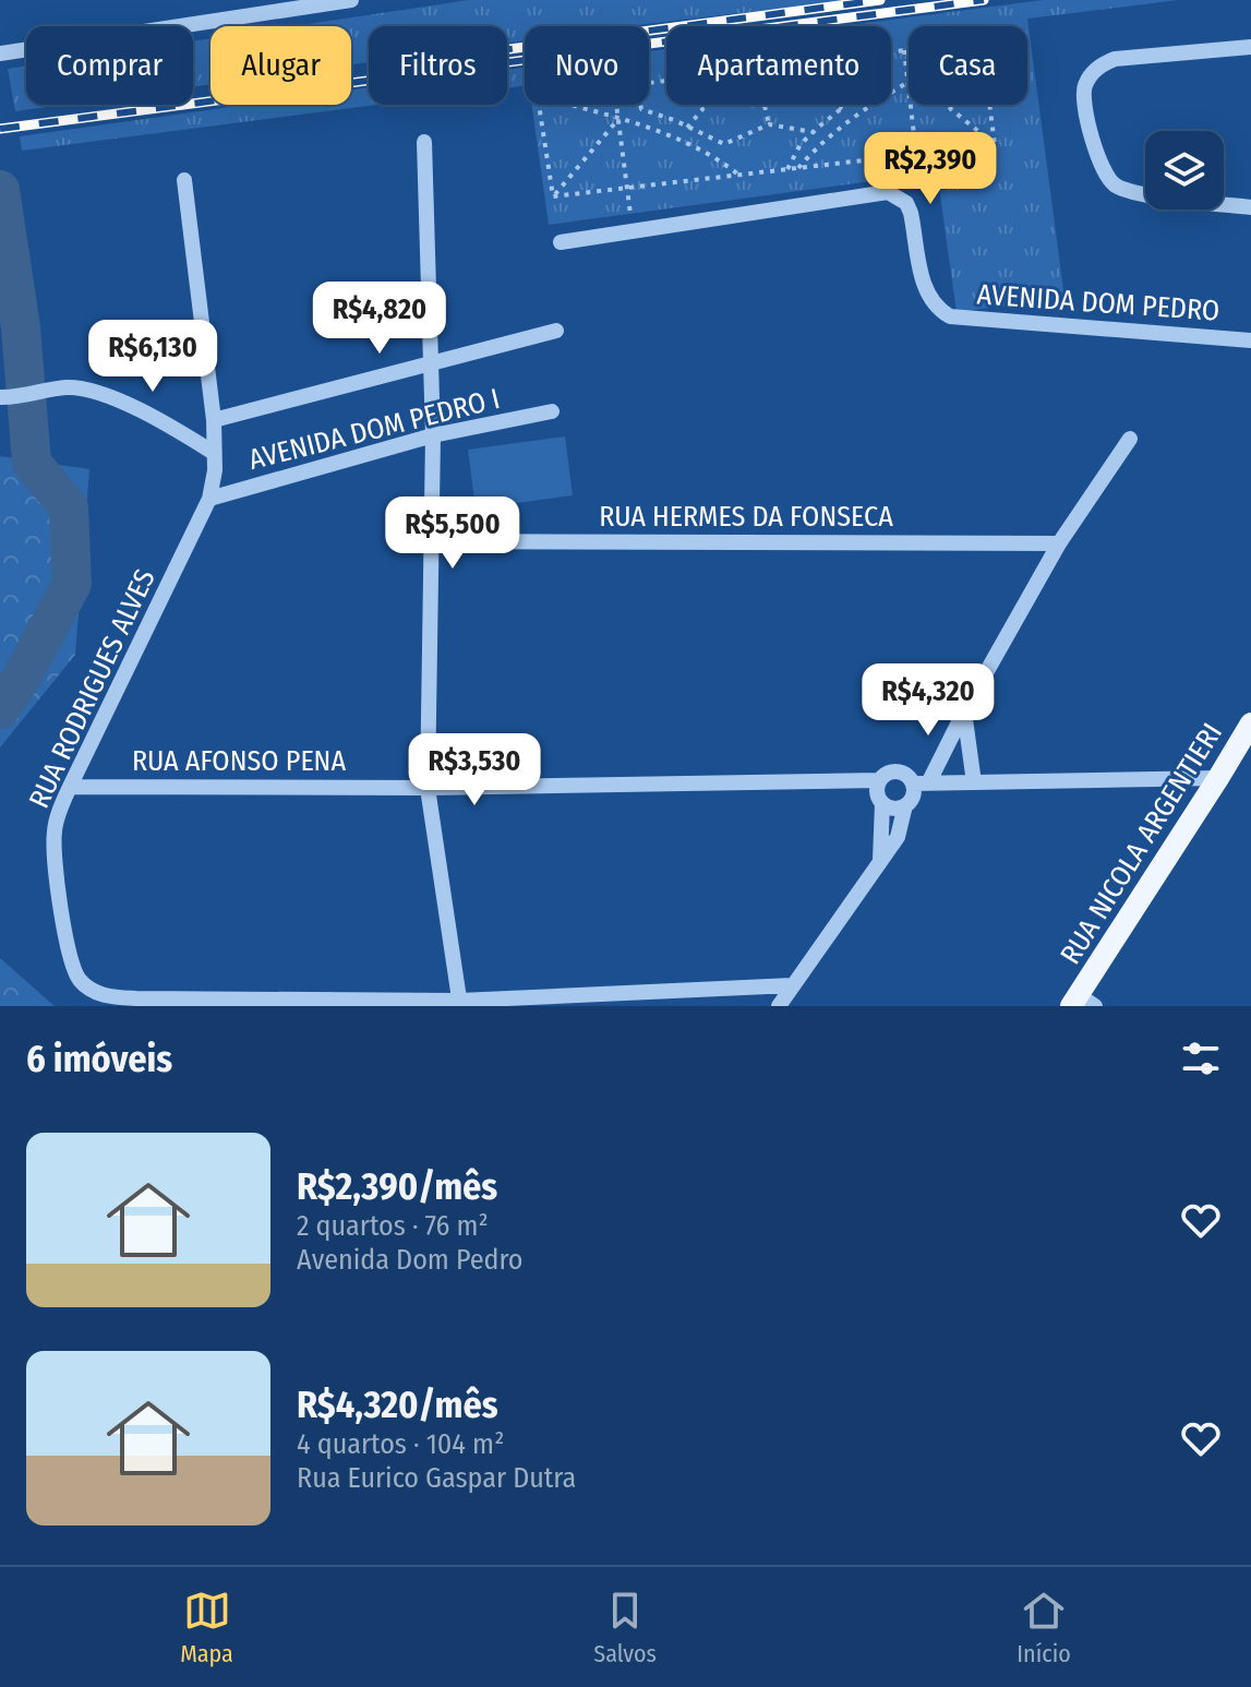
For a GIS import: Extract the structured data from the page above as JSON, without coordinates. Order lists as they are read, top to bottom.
{
  "streets": {
    "main road": ["RUA NICOLA ARGENTIERI"],
    "street": [
      "AVENIDA DOM PEDRO",
      "AVENIDA DOM PEDRO I",
      "RUA HERMES DA FONSECA",
      "RUA RODRIGUES ALVES",
      "RUA AFONSO PENA"
    ]
  },
  "crossings": [
    ["AVENIDA DOM PEDRO I", "RUA RODRIGUES ALVES"],
    ["RUA RODRIGUES ALVES", "RUA AFONSO PENA"]
  ],
  "page": {
    "chip": [
      "Comprar",
      "Alugar",
      "Filtros",
      "Novo",
      "Apartamento",
      "Casa"
    ],
    "price": [
      "R$2,390",
      "R$4,820",
      "R$6,130",
      "R$5,500",
      "R$4,320",
      "R$3,530"
    ],
    "heading": "6 imóveis",
    "list": [
      {
        "name": "R$2,390/mês",
        "note": "2 quartos · 76 m² · Avenida Dom Pedro"
      },
      {
        "name": "R$4,320/mês",
        "note": "4 quartos · 104 m² · Rua Eurico Gaspar Dutra"
      }
    ],
    "tabs": ["Mapa", "Salvos", "Início"]
  }
}
